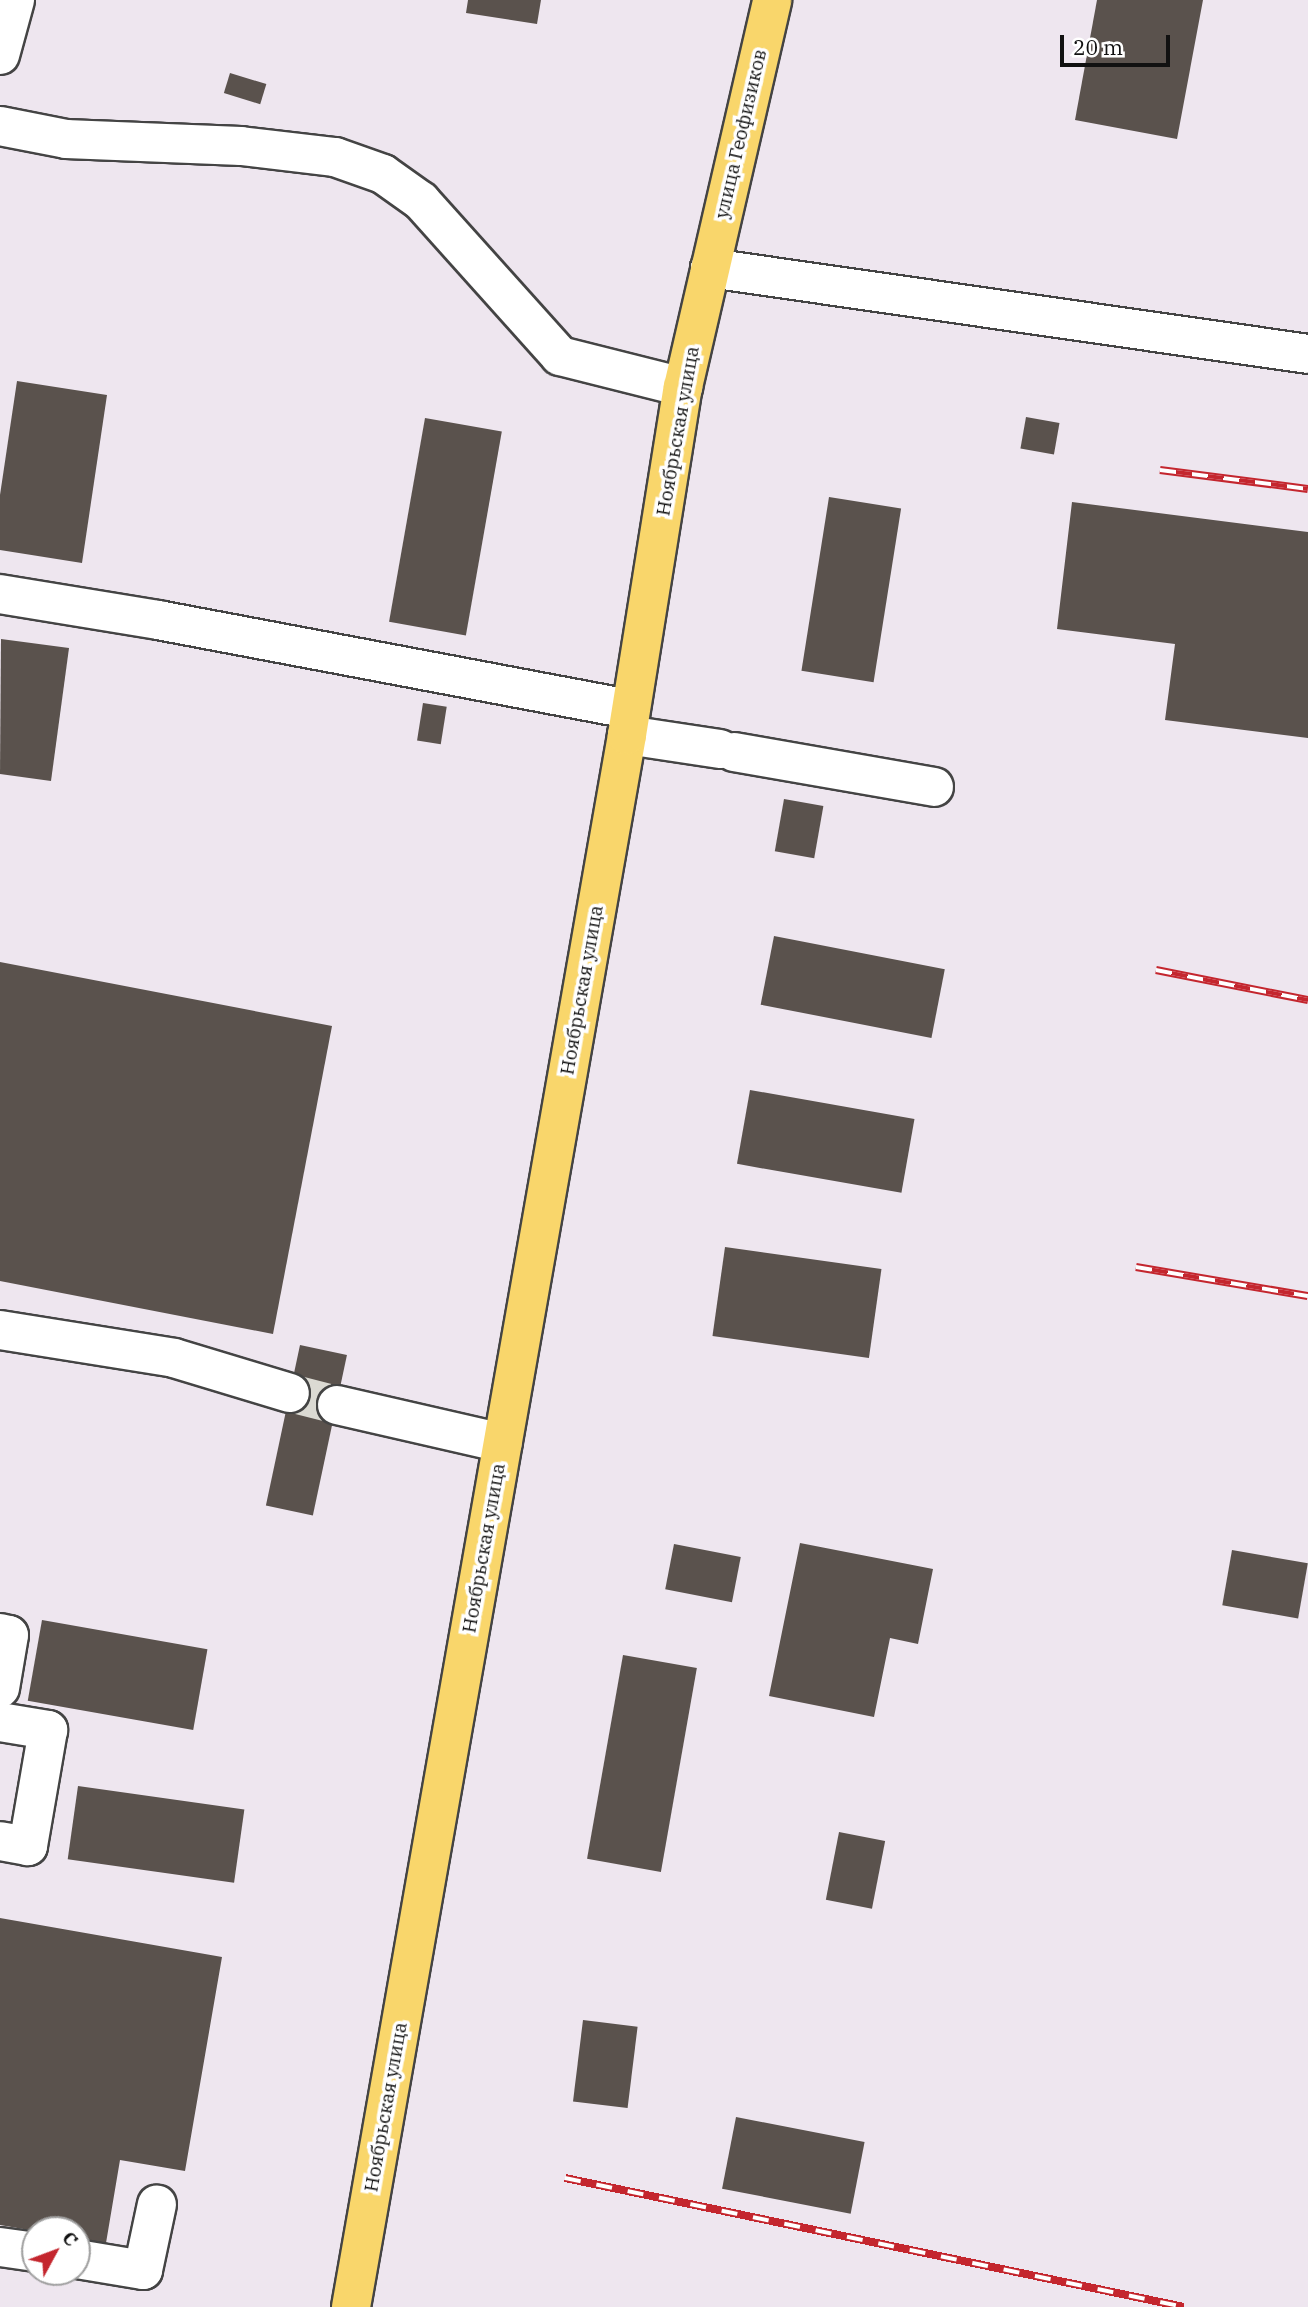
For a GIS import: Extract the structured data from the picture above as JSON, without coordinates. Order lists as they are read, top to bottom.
{
  "streets": {
    "main road": ["улица Геофизиков", "Ноябрьская улица"]
  },
  "crossings": [
    ["улица Геофизиков", "Ноябрьская улица"]
  ],
  "scale_bar": "20 m",
  "north": "top right"
}
